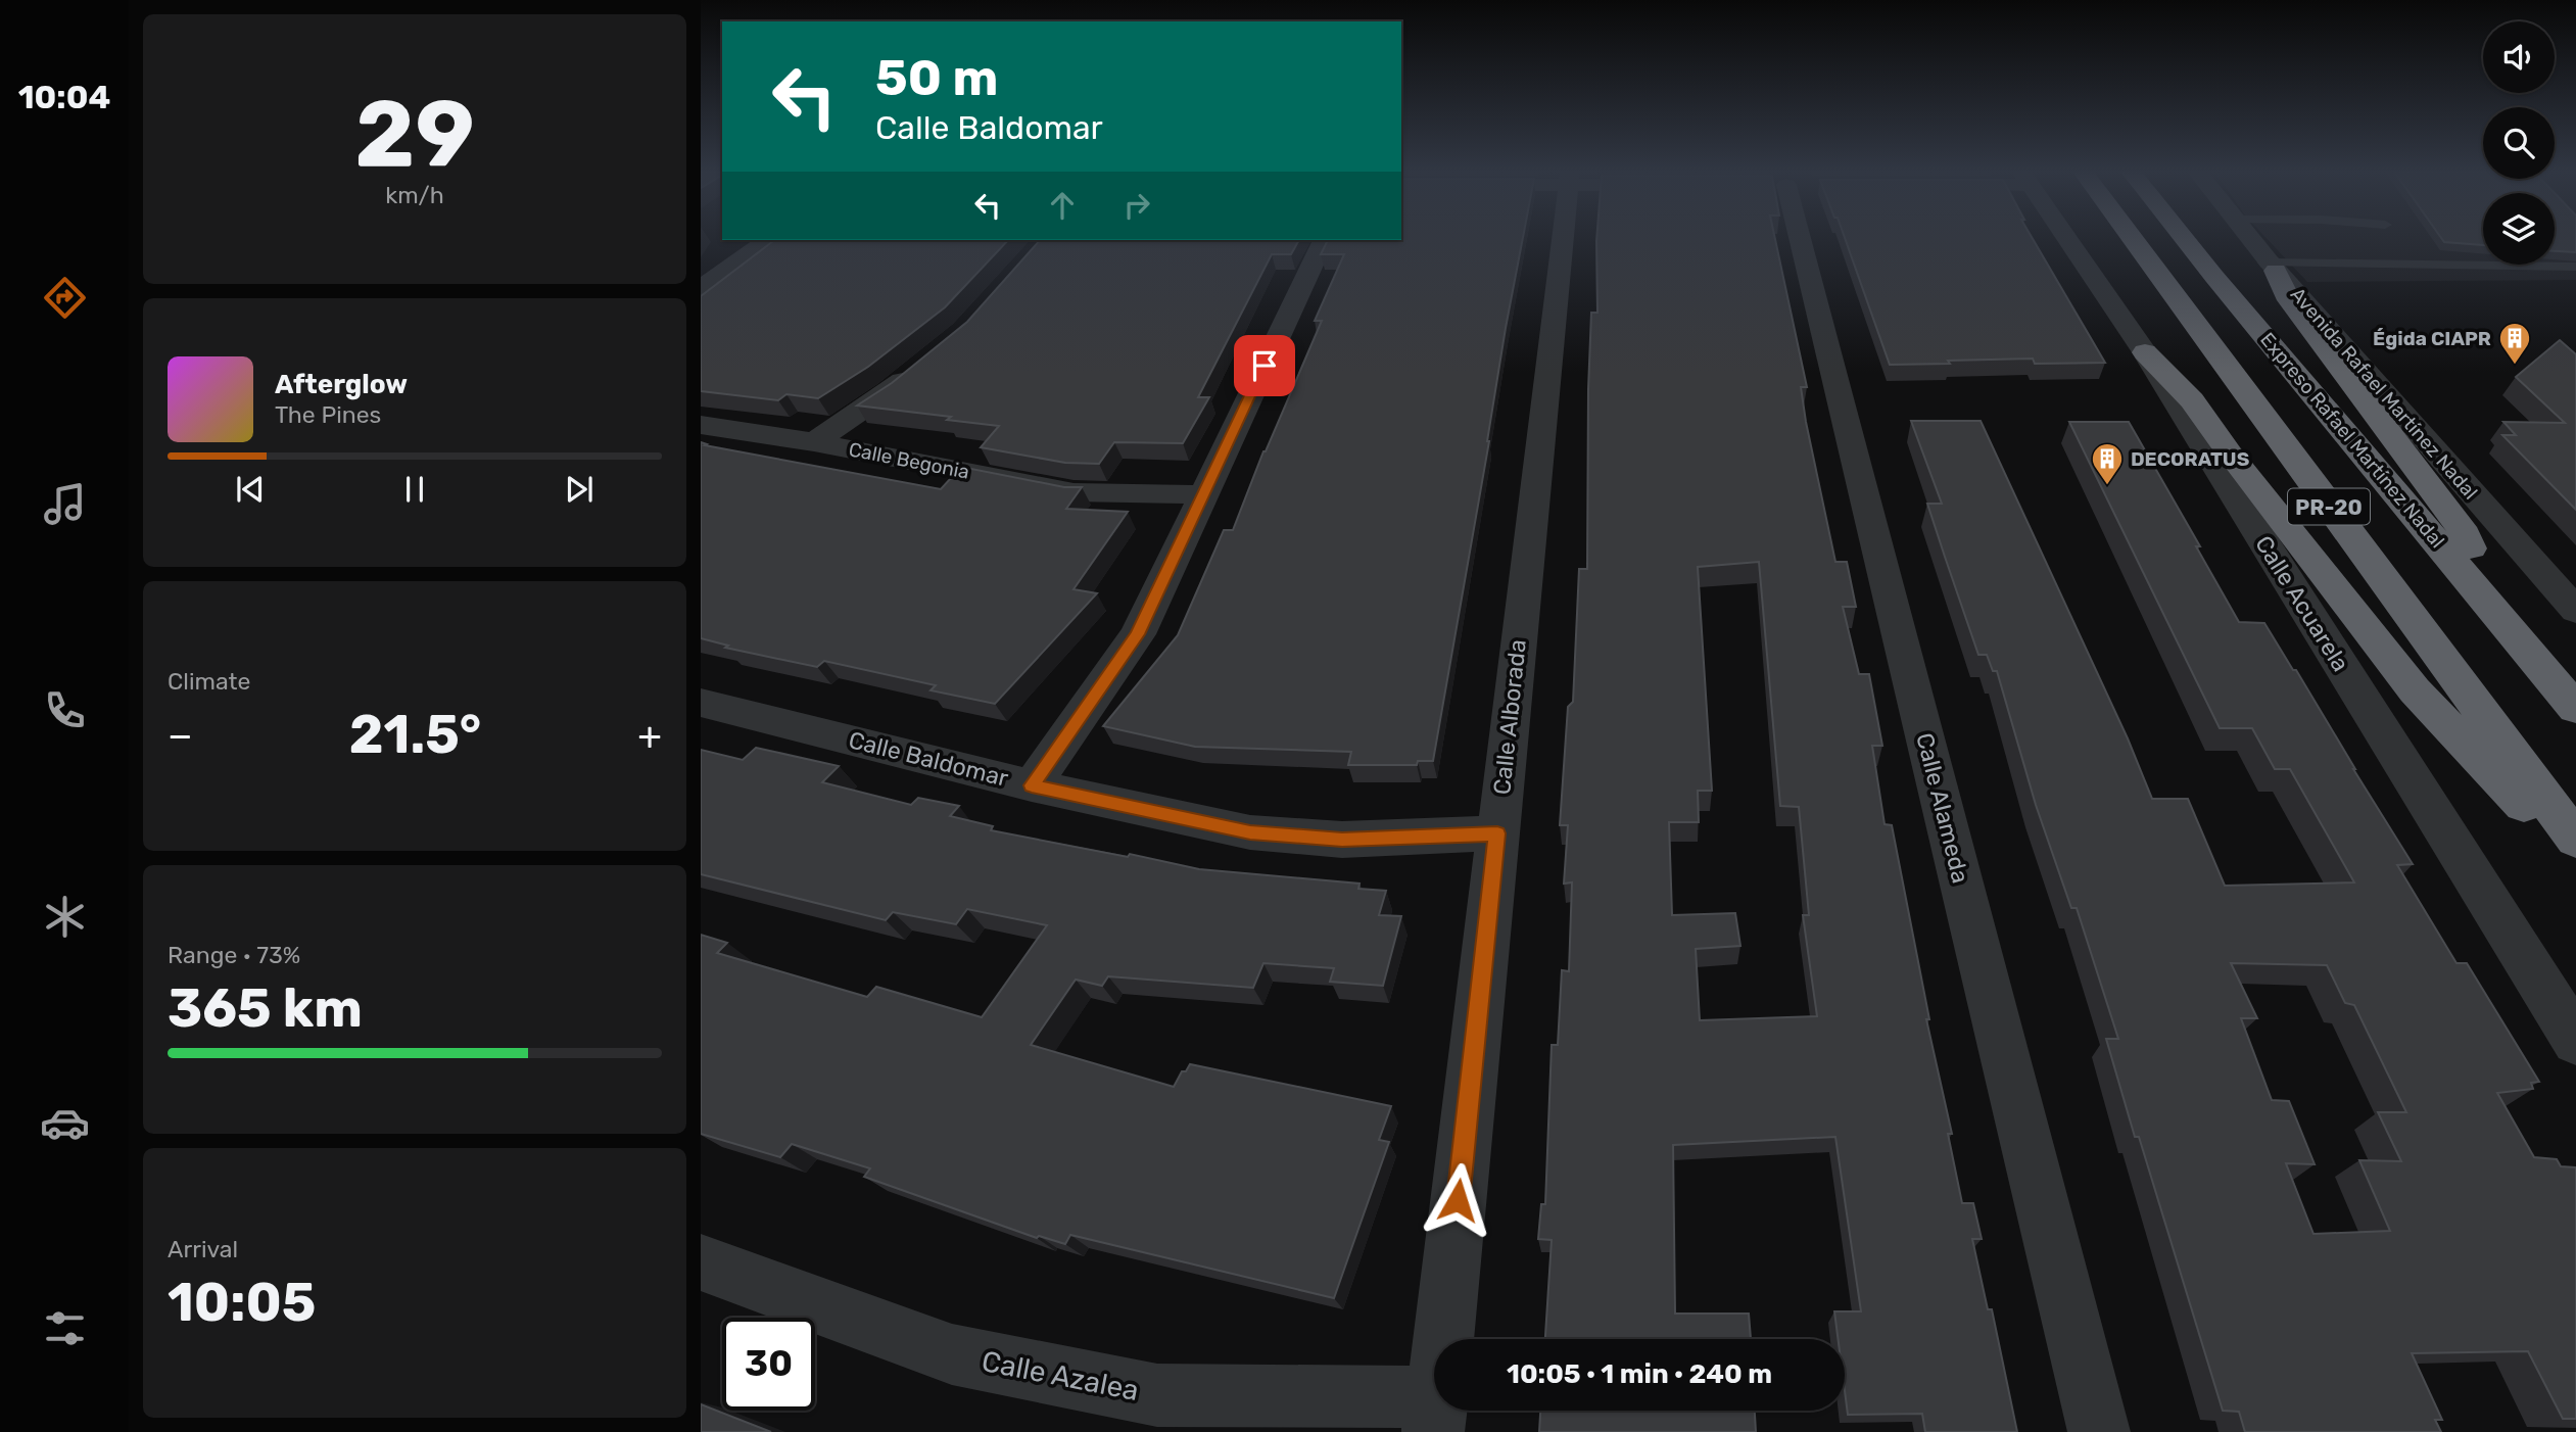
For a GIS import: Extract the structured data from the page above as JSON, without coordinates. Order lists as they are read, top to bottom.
{
  "streets": {
    "highway": ["Expreso Rafael Martínez Nadal", "PR-20"],
    "street": [
      "Avenida Rafael Martínez Nadal",
      "Calle Begonia",
      "Calle Acuarela",
      "Calle Alborada",
      "Calle Baldomar",
      "Calle Alameda",
      "Calle Azalea"
    ]
  },
  "crossings": [
    ["Calle Alborada", "Calle Baldomar"],
    ["Calle Alborada", "Calle Azalea"]
  ],
  "places": {
    "building": ["Égida CIAPR", "DECORATUS"]
  },
  "page": {
    "tabs": "10:04",
    "tile": [
      ["29", "km/h"],
      "Climate",
      ["Range · 73%", "365 km"],
      ["Arrival", "10:05"]
    ],
    "turn": ["50 m", "Calle Baldomar"],
    "song": ["Afterglow", "The Pines"],
    "heat": ["−", "21.5°", "+"],
    "limit": "30",
    "trip": "10:05 · 1 min · 240 m"
  }
}
